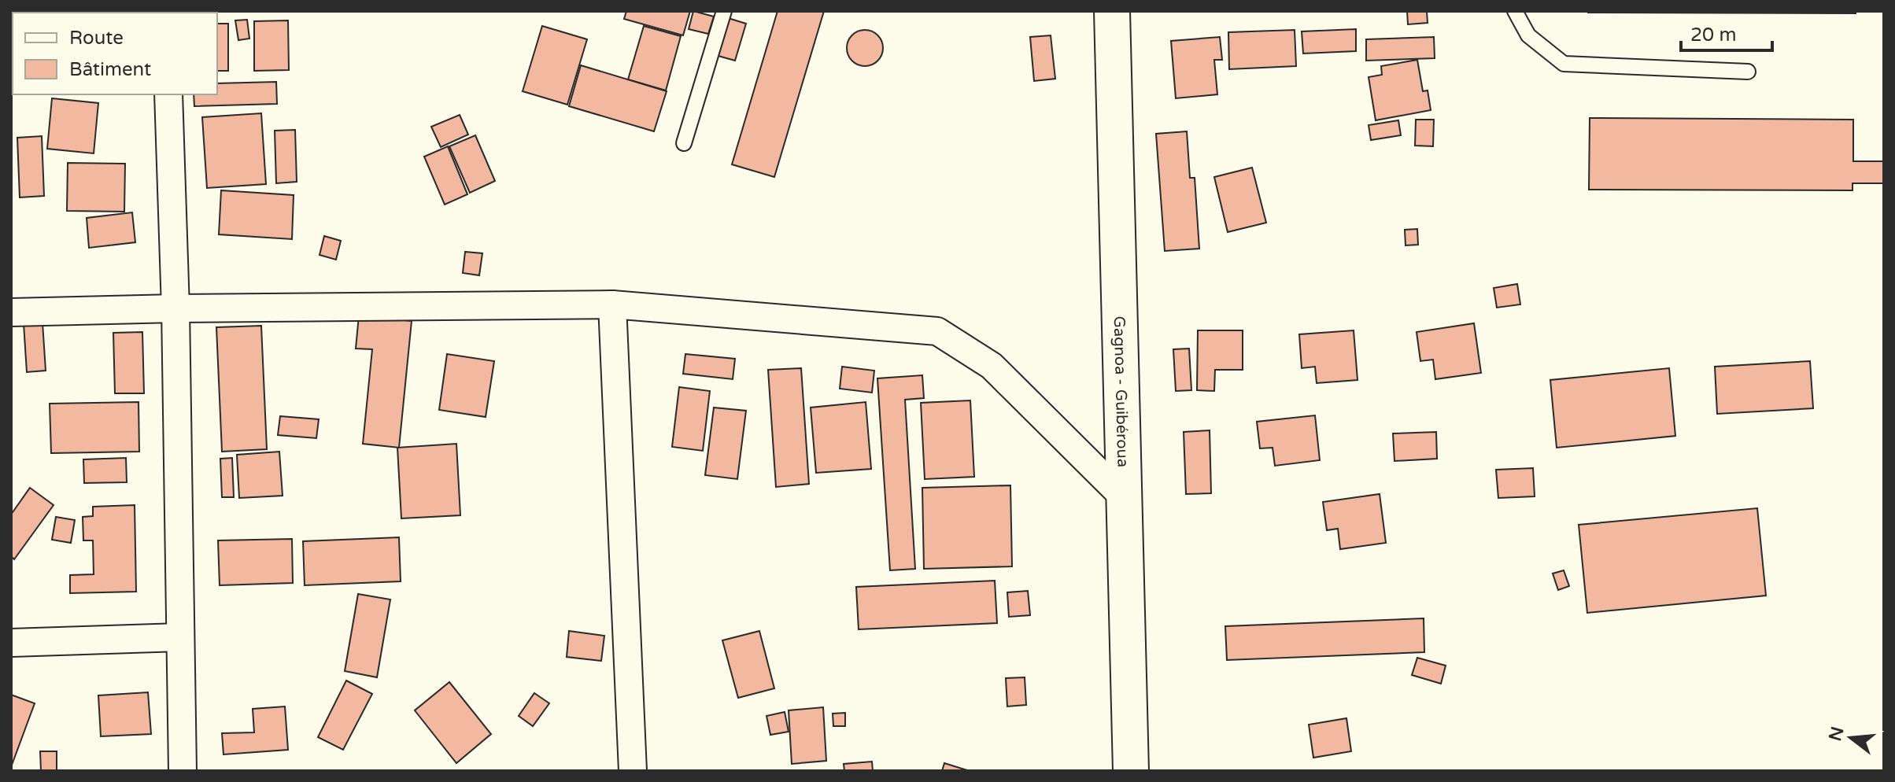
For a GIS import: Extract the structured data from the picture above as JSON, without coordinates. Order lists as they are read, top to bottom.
{
  "streets": {
    "main road": ["Gagnoa - Guibéroua"]
  },
  "legend": ["Route", "Bâtiment"],
  "scale_bar": "20 m",
  "north": "left"
}
